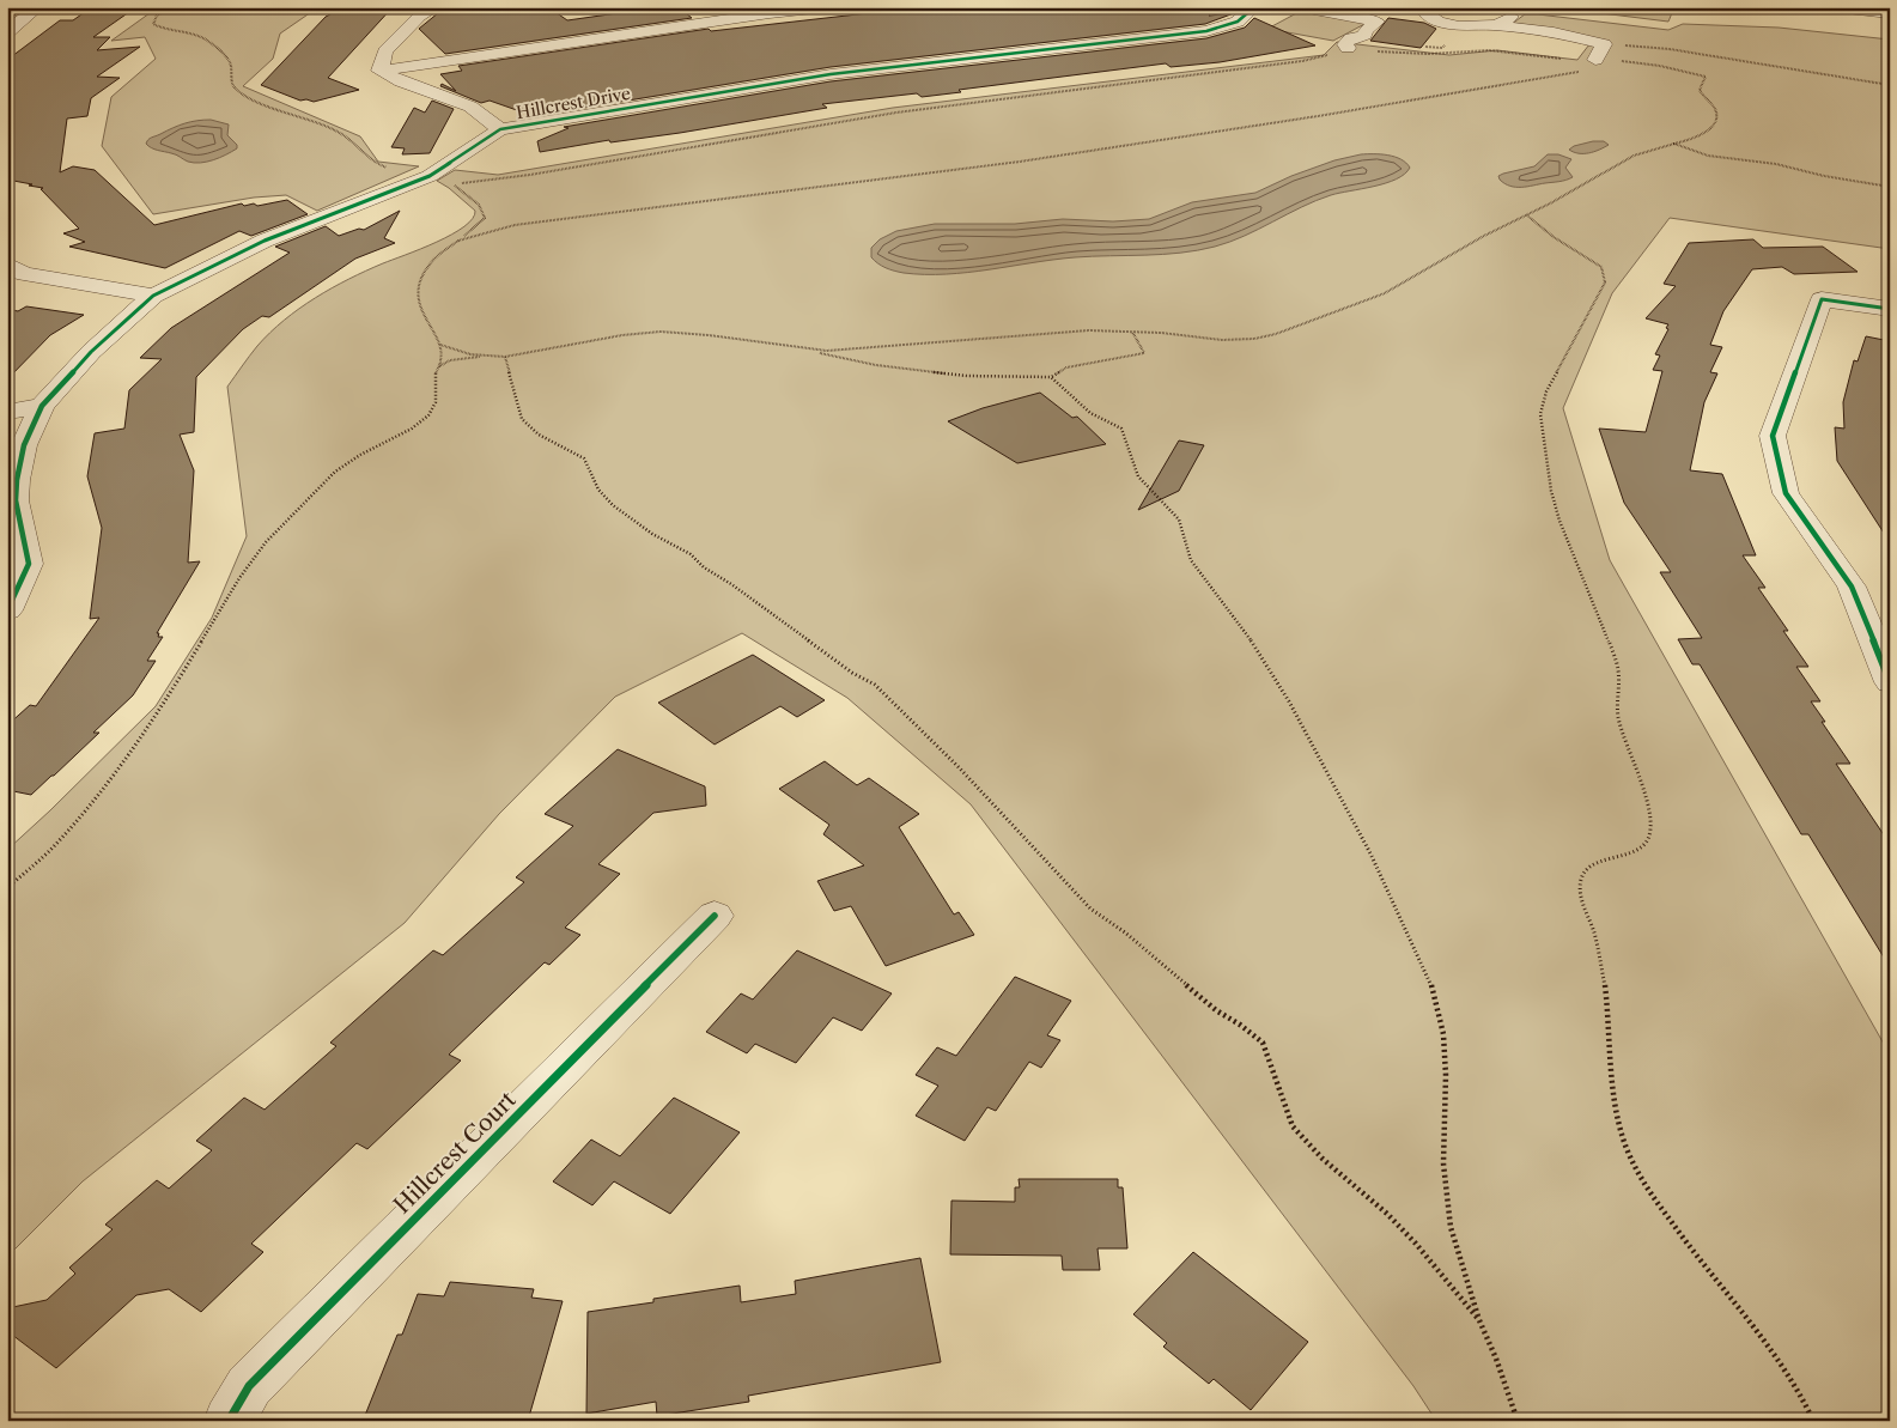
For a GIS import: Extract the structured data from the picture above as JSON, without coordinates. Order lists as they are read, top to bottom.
{
  "streets": {
    "street": ["Hillcrest Drive", "Hillcrest Court"]
  }
}
